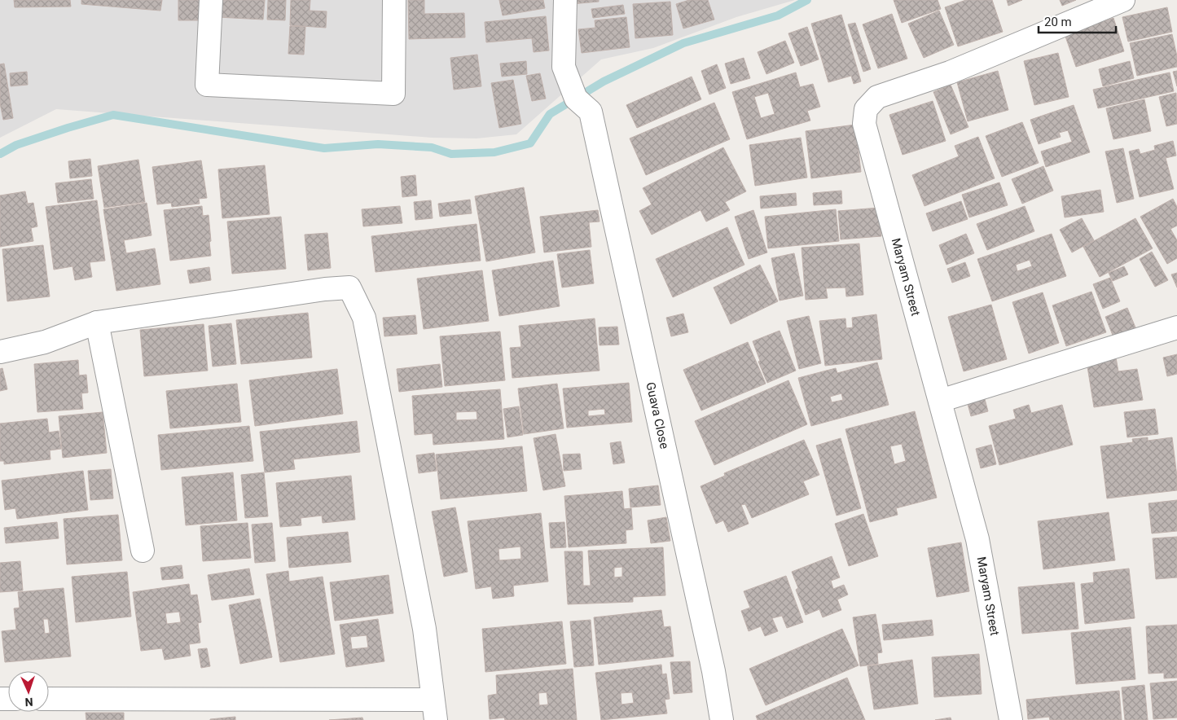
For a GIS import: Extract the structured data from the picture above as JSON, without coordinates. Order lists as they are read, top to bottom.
{
  "streets": {
    "street": ["Maryam Street", "Guava Close"]
  },
  "scale_bar": "20 m",
  "north": "bottom"
}
